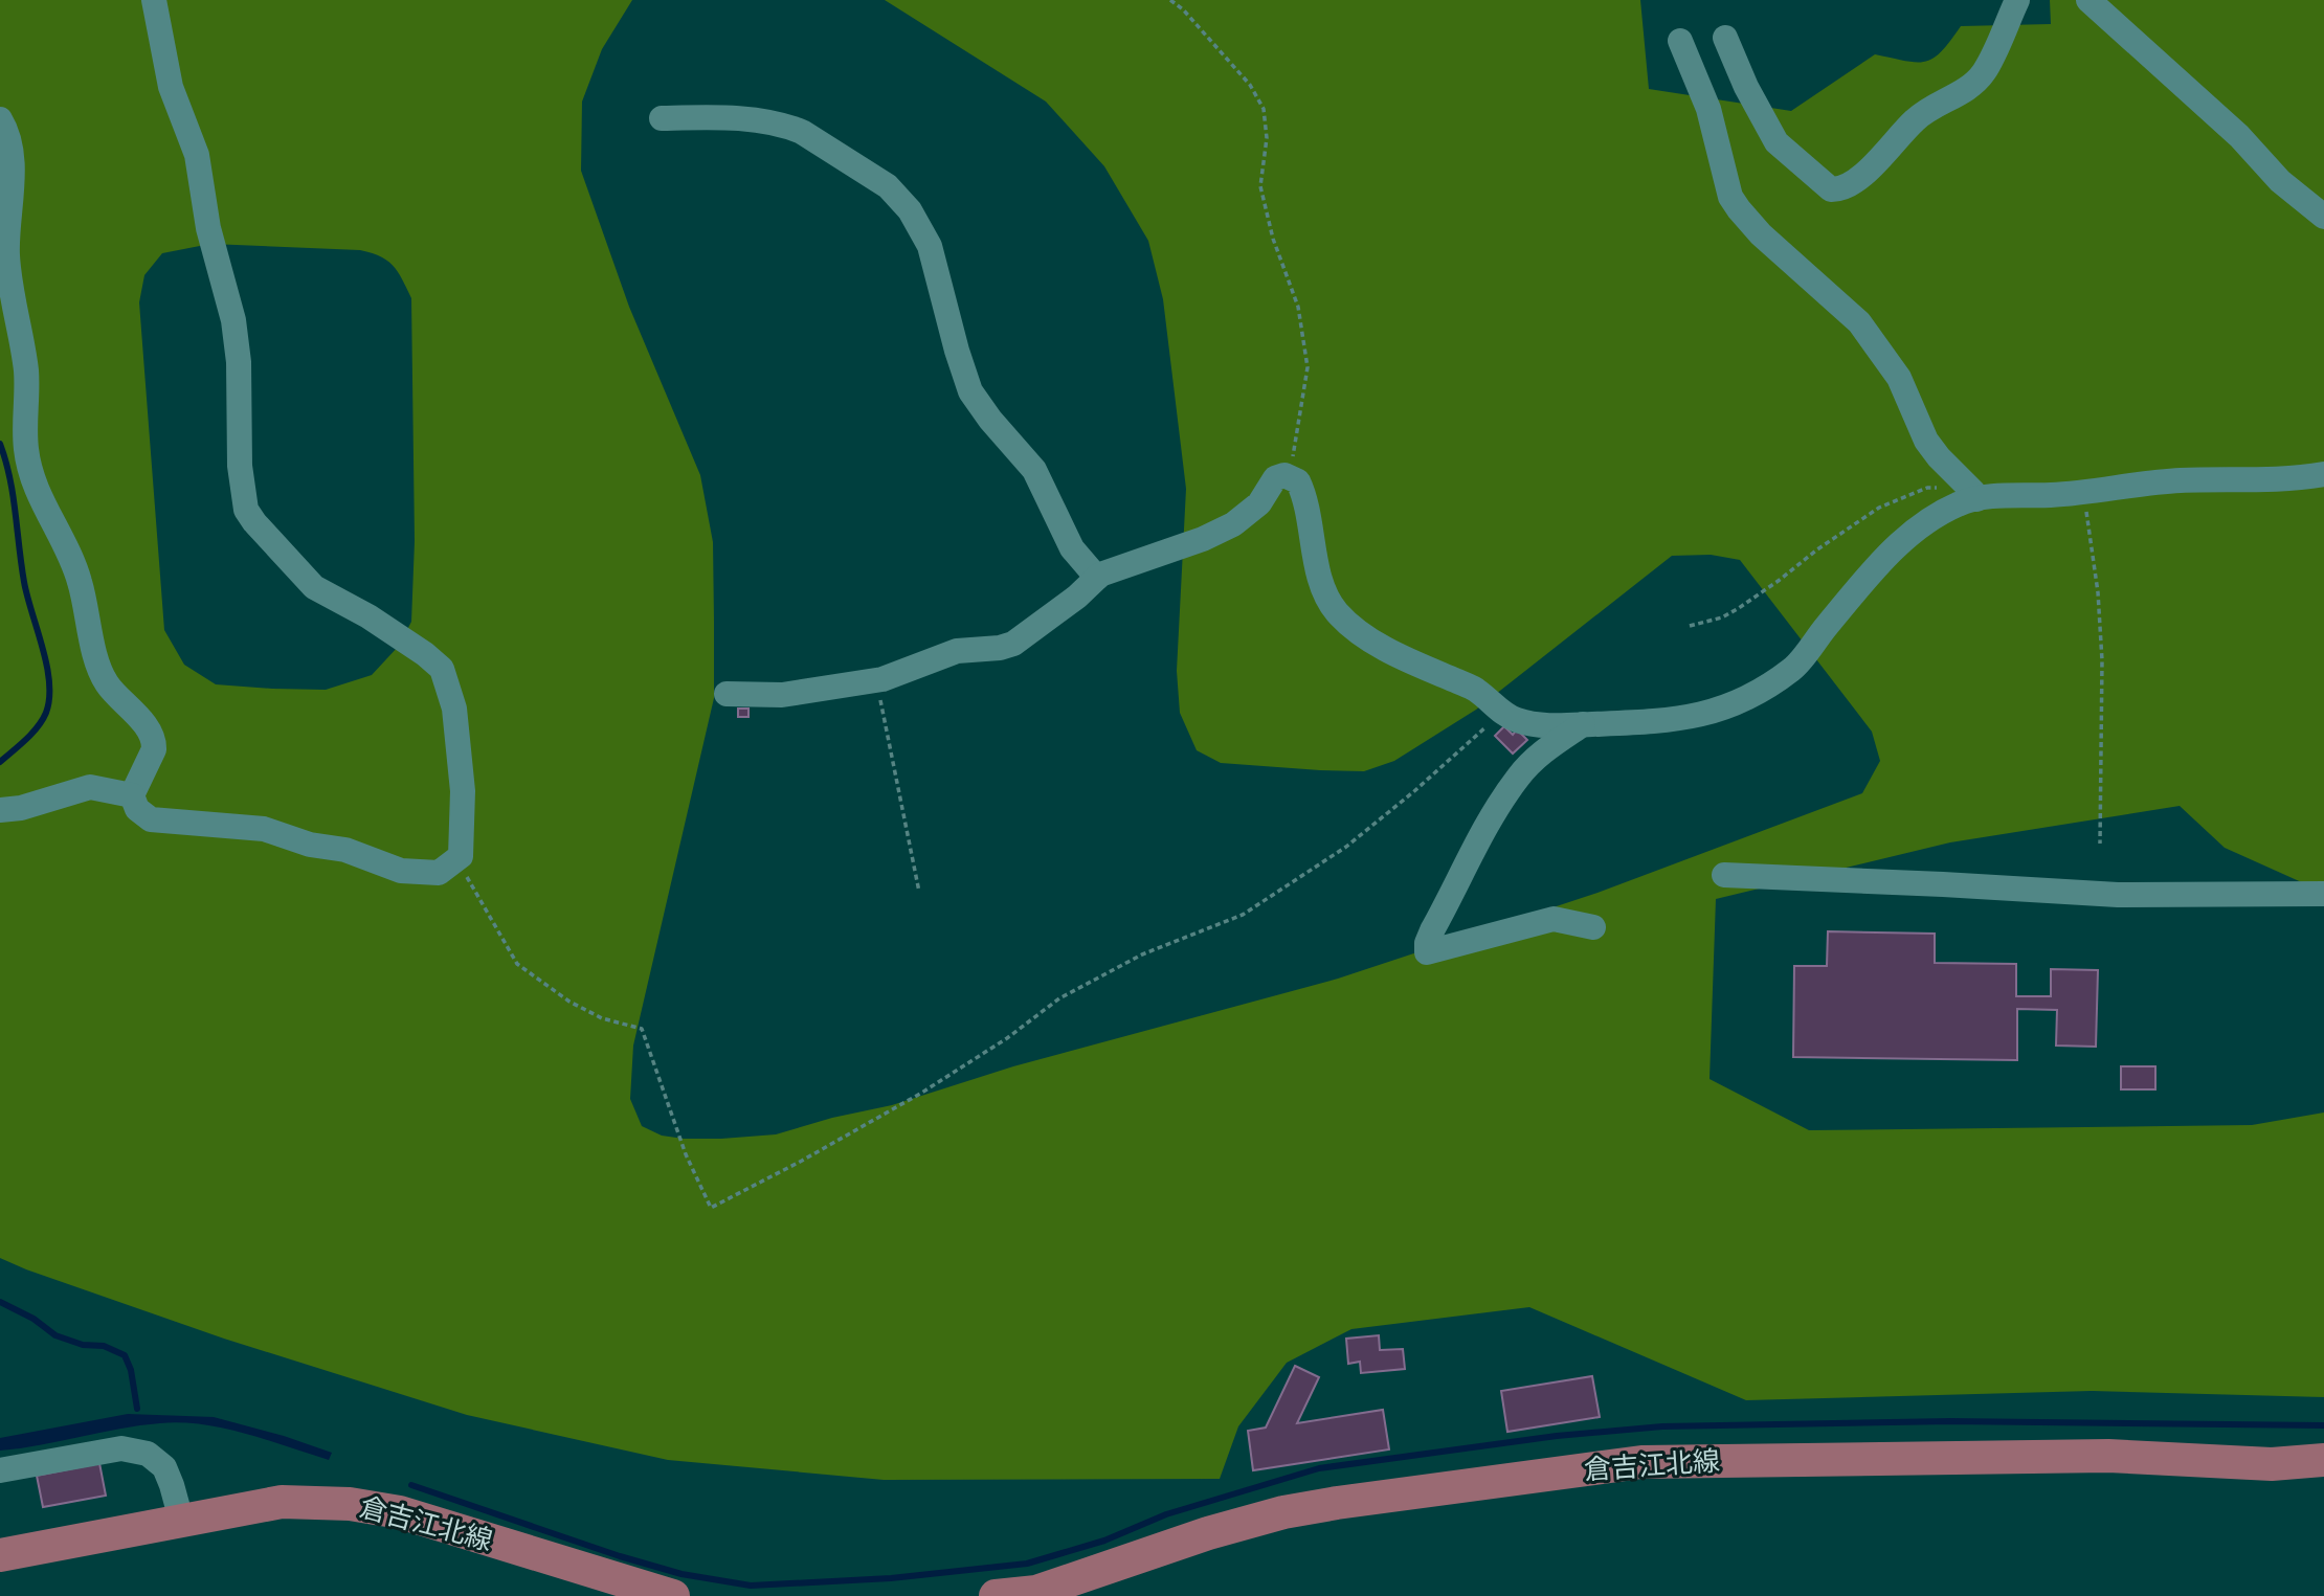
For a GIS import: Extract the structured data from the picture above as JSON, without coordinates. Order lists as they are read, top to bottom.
{
  "streets": {
    "main road": ["倉吉江北線"]
  }
}
